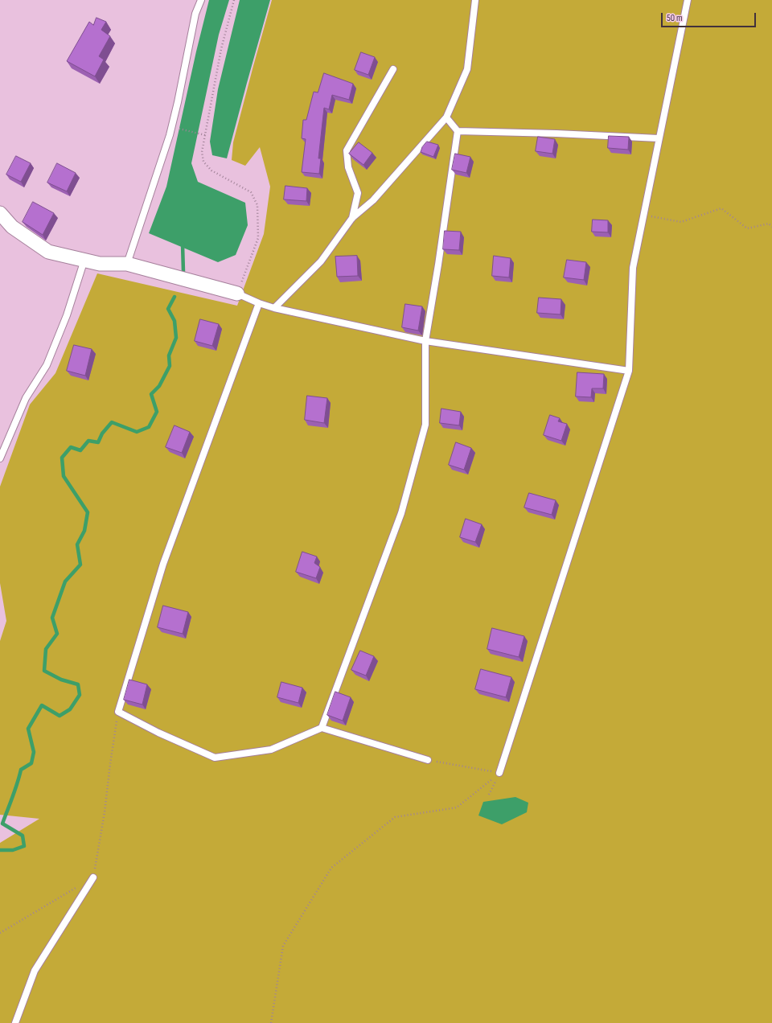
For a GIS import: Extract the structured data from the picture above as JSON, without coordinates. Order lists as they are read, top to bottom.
{
  "scale_bar": "50 m"
}
